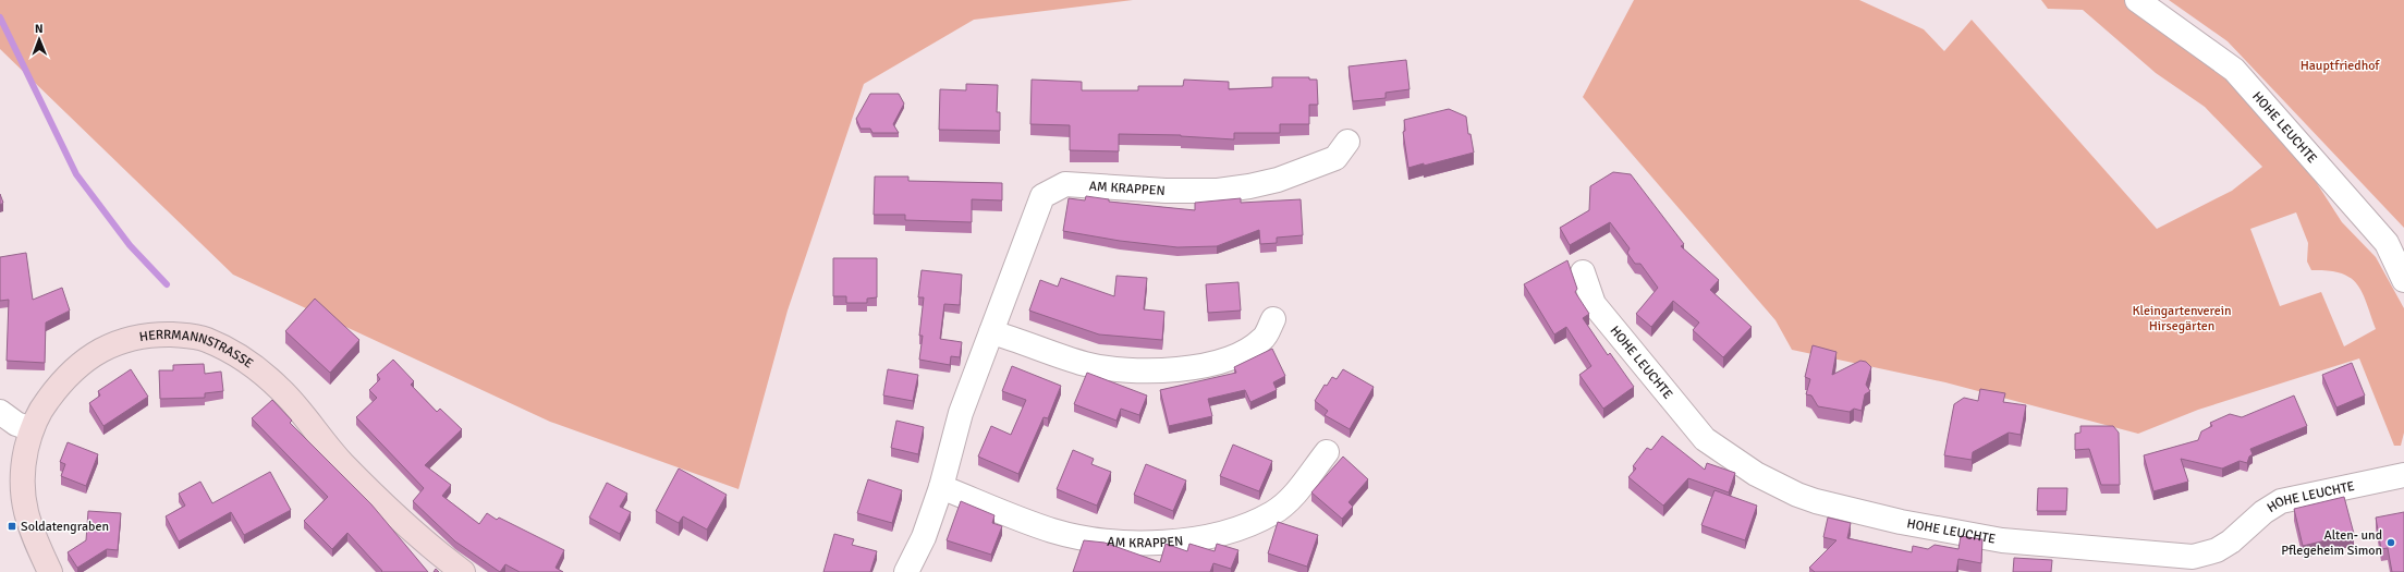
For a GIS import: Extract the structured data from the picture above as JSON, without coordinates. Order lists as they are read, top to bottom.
{
  "streets": {
    "street": ["HOHE LEUCHTE", "AM KRAPPEN", "HERRMANNSTRASSE"]
  },
  "parks": ["Hauptfriedhof", "Kleingartenverein Hirsegärten"],
  "places": {
    "transit": ["Soldatengraben"],
    "other": ["Alten- und Pflegeheim Simon"]
  },
  "north": "top"
}
